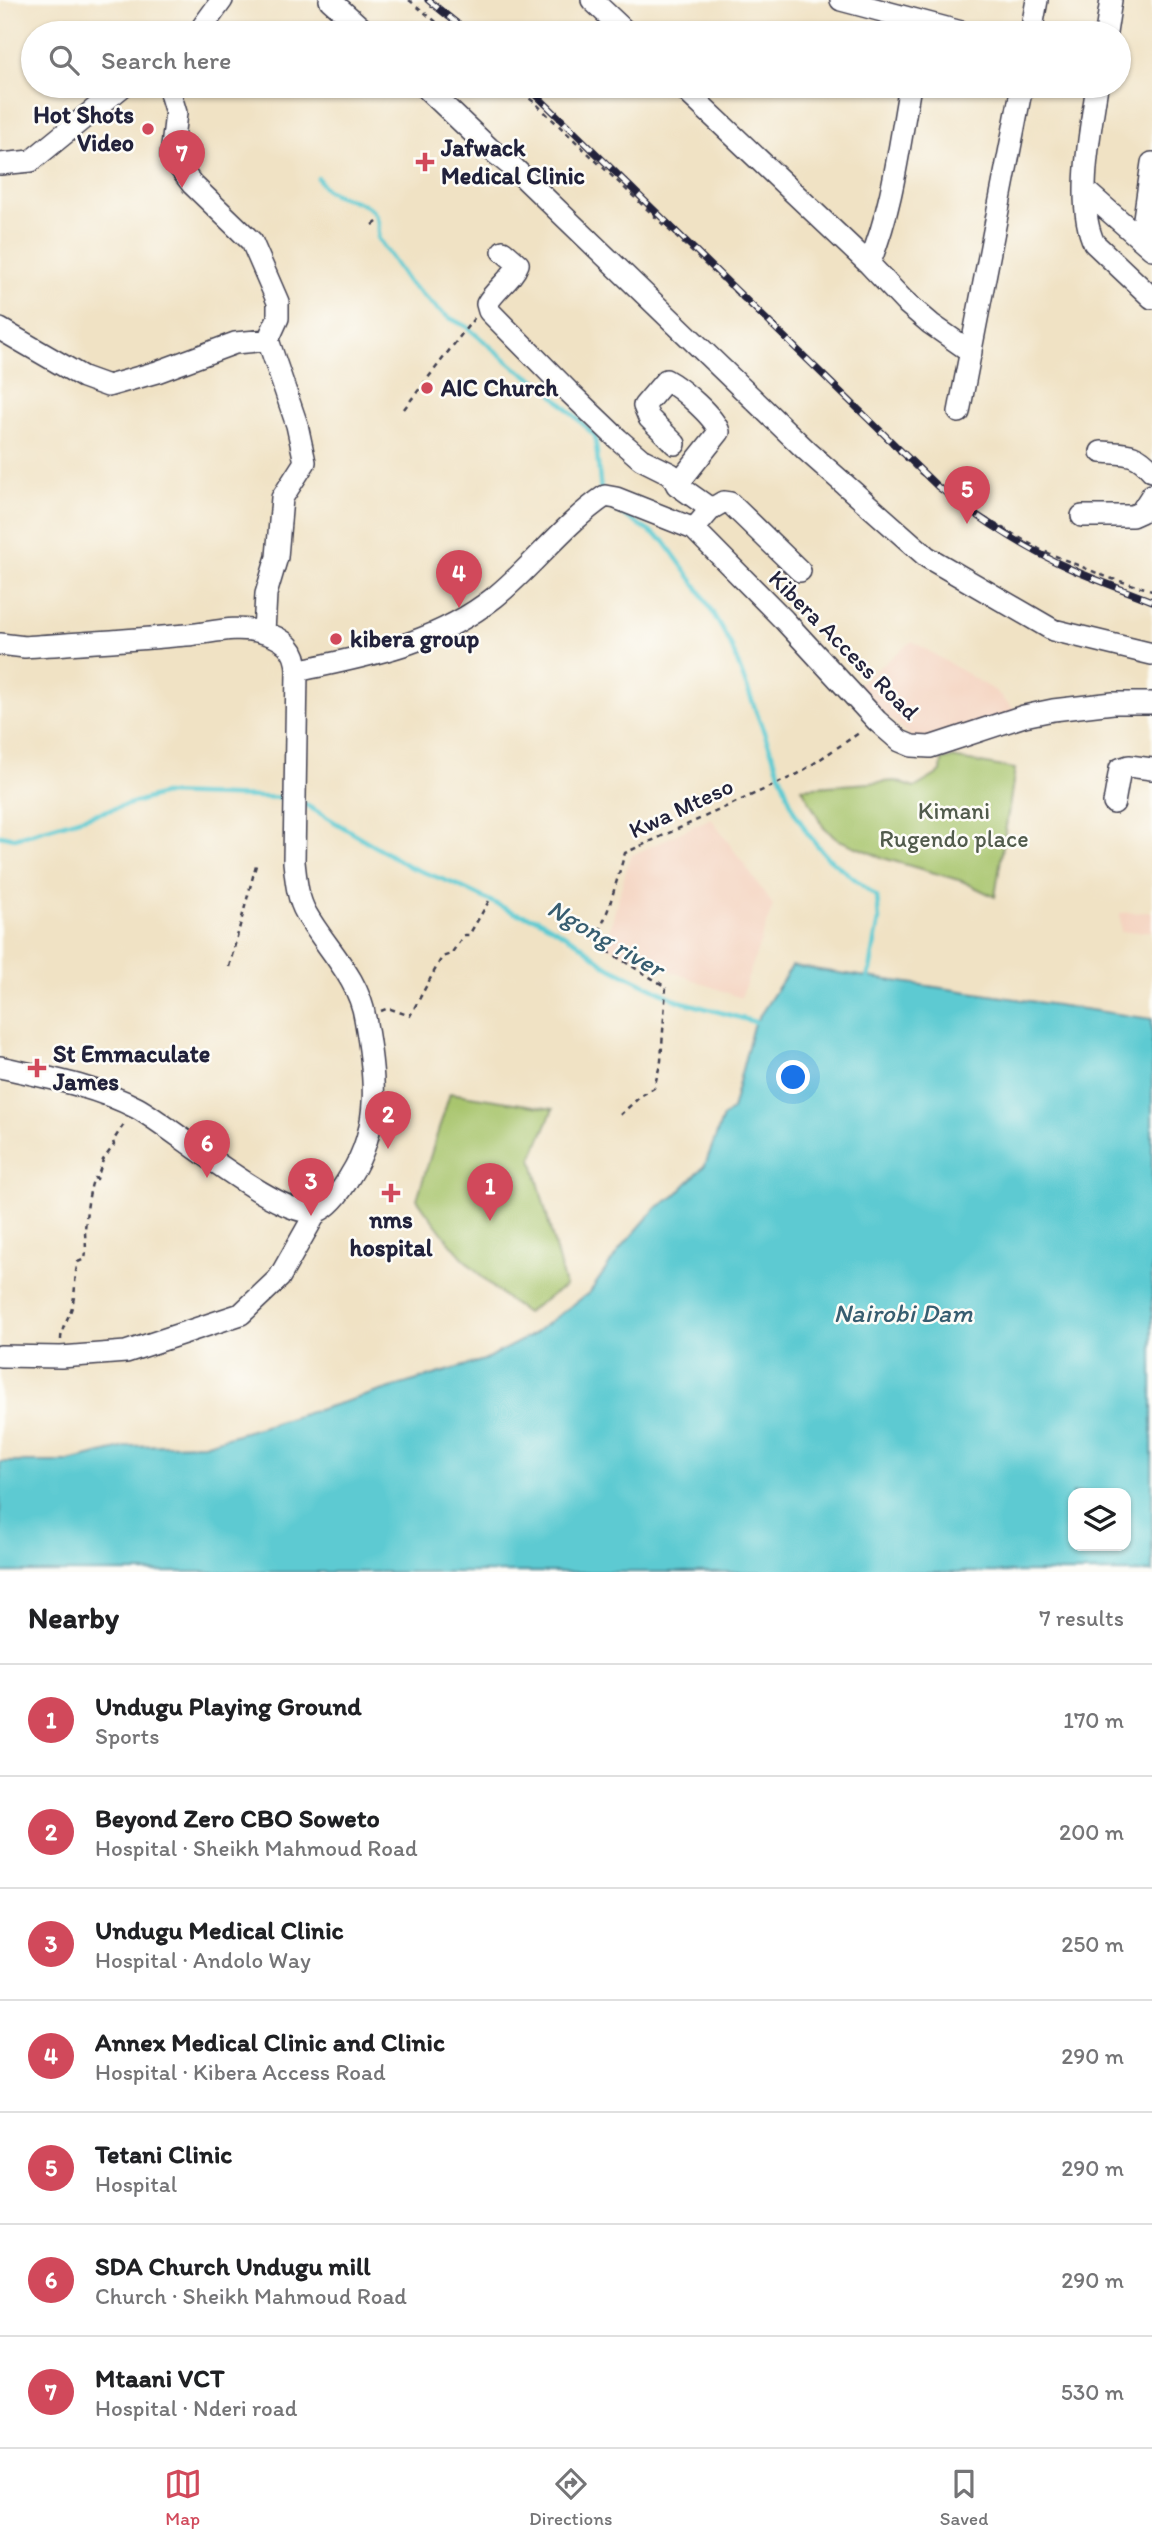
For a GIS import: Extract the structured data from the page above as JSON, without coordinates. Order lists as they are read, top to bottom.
{
  "streets": {
    "street": ["Kibera Access Road"],
    "path": ["Kwa Mteso"]
  },
  "crossings": [
    ["Kibera Access Road", "Kwa Mteso"]
  ],
  "water": ["Ngong river", "Nairobi Dam"],
  "parks": ["Kimani Rugendo place"],
  "places": {
    "other": ["Hot Shots Video", "AIC Church", "kibera group"],
    "health": ["Jafwack Medical Clinic", "St Emmaculate James", "nms hospital"]
  },
  "page": {
    "search": "Search here",
    "pins": [
      "7",
      "5",
      "4",
      "2",
      "6",
      "3",
      "1"
    ],
    "heading": ["Nearby", "7 results"],
    "list": [
      {
        "mark": "1",
        "name": "Undugu Playing Ground",
        "note": "Sports",
        "value": "170 m"
      },
      {
        "mark": "2",
        "name": "Beyond Zero CBO Soweto",
        "note": "Hospital · Sheikh Mahmoud Road",
        "value": "200 m"
      },
      {
        "mark": "3",
        "name": "Undugu Medical Clinic",
        "note": "Hospital · Andolo Way",
        "value": "250 m"
      },
      {
        "mark": "4",
        "name": "Annex Medical Clinic and Clinic",
        "note": "Hospital · Kibera Access Road",
        "value": "290 m"
      },
      {
        "mark": "5",
        "name": "Tetani Clinic",
        "note": "Hospital",
        "value": "290 m"
      },
      {
        "mark": "6",
        "name": "SDA Church Undugu mill",
        "note": "Church · Sheikh Mahmoud Road",
        "value": "290 m"
      },
      {
        "mark": "7",
        "name": "Mtaani VCT",
        "note": "Hospital · Nderi road",
        "value": "530 m"
      }
    ],
    "nav": ["Map", "Directions", "Saved"]
  }
}
